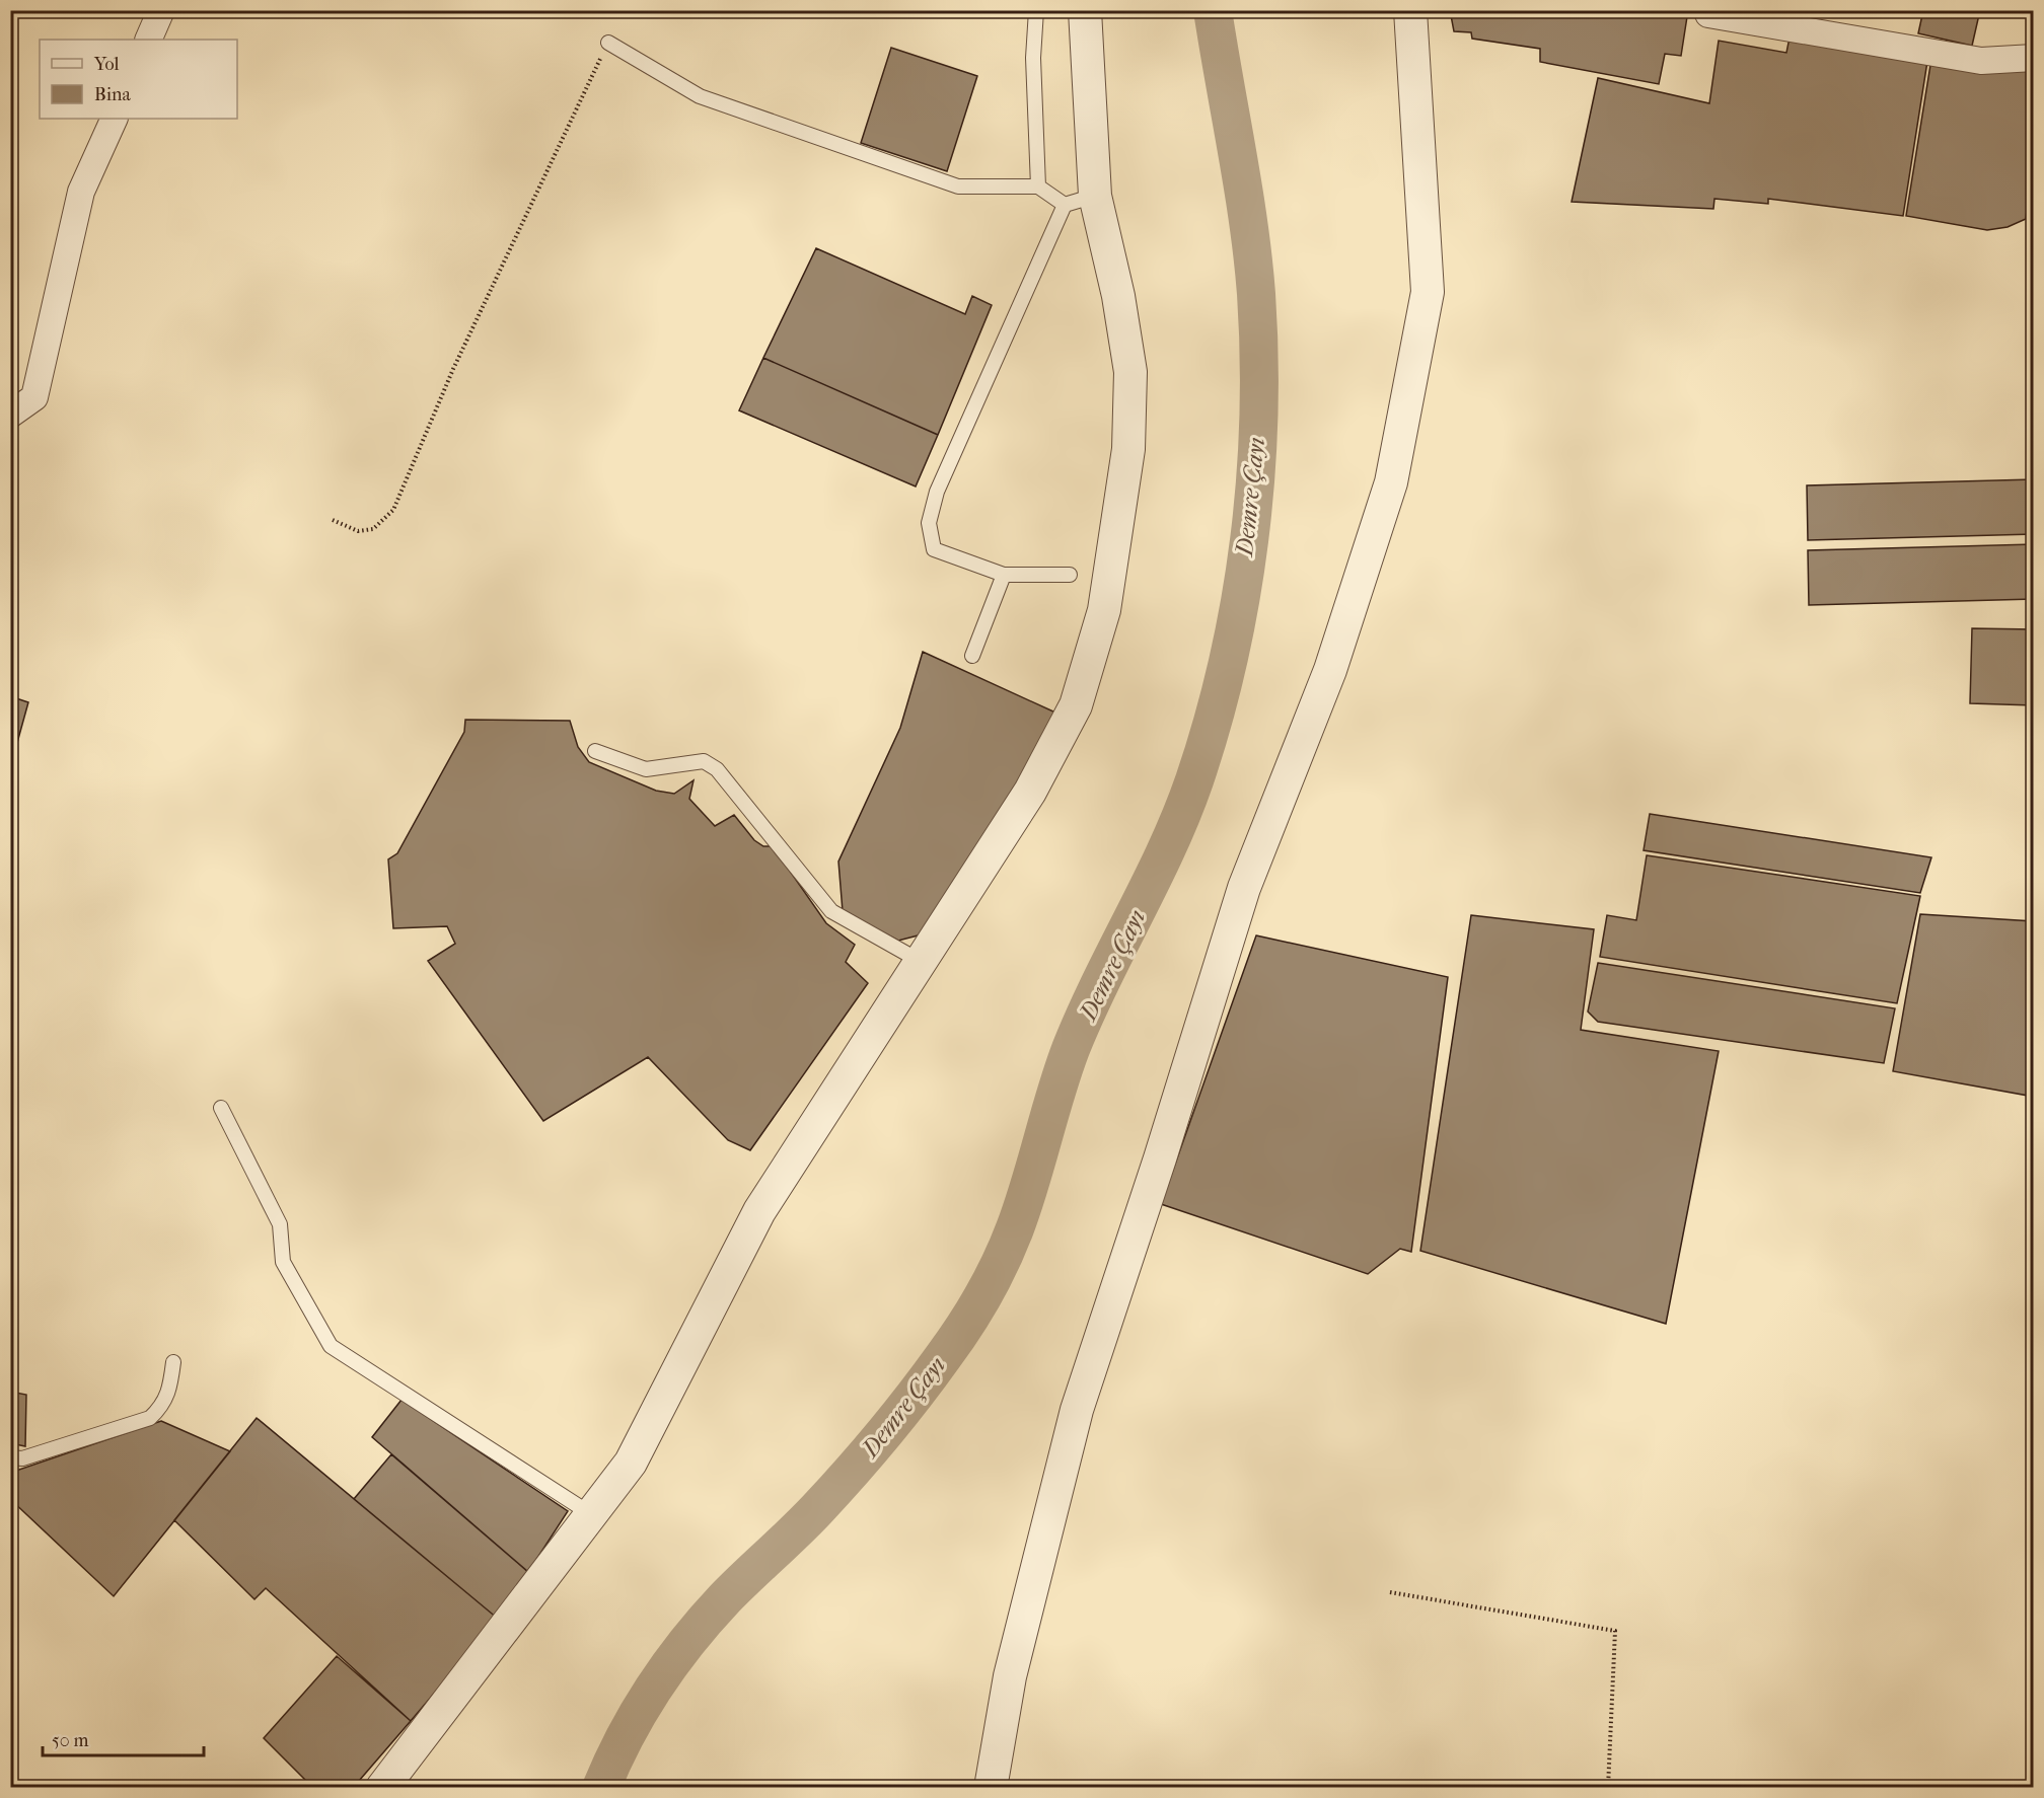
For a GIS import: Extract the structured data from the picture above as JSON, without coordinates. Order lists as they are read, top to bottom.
{
  "water": ["Demre Çayı"],
  "legend": ["Yol", "Bina"],
  "scale_bar": "50 m"
}
